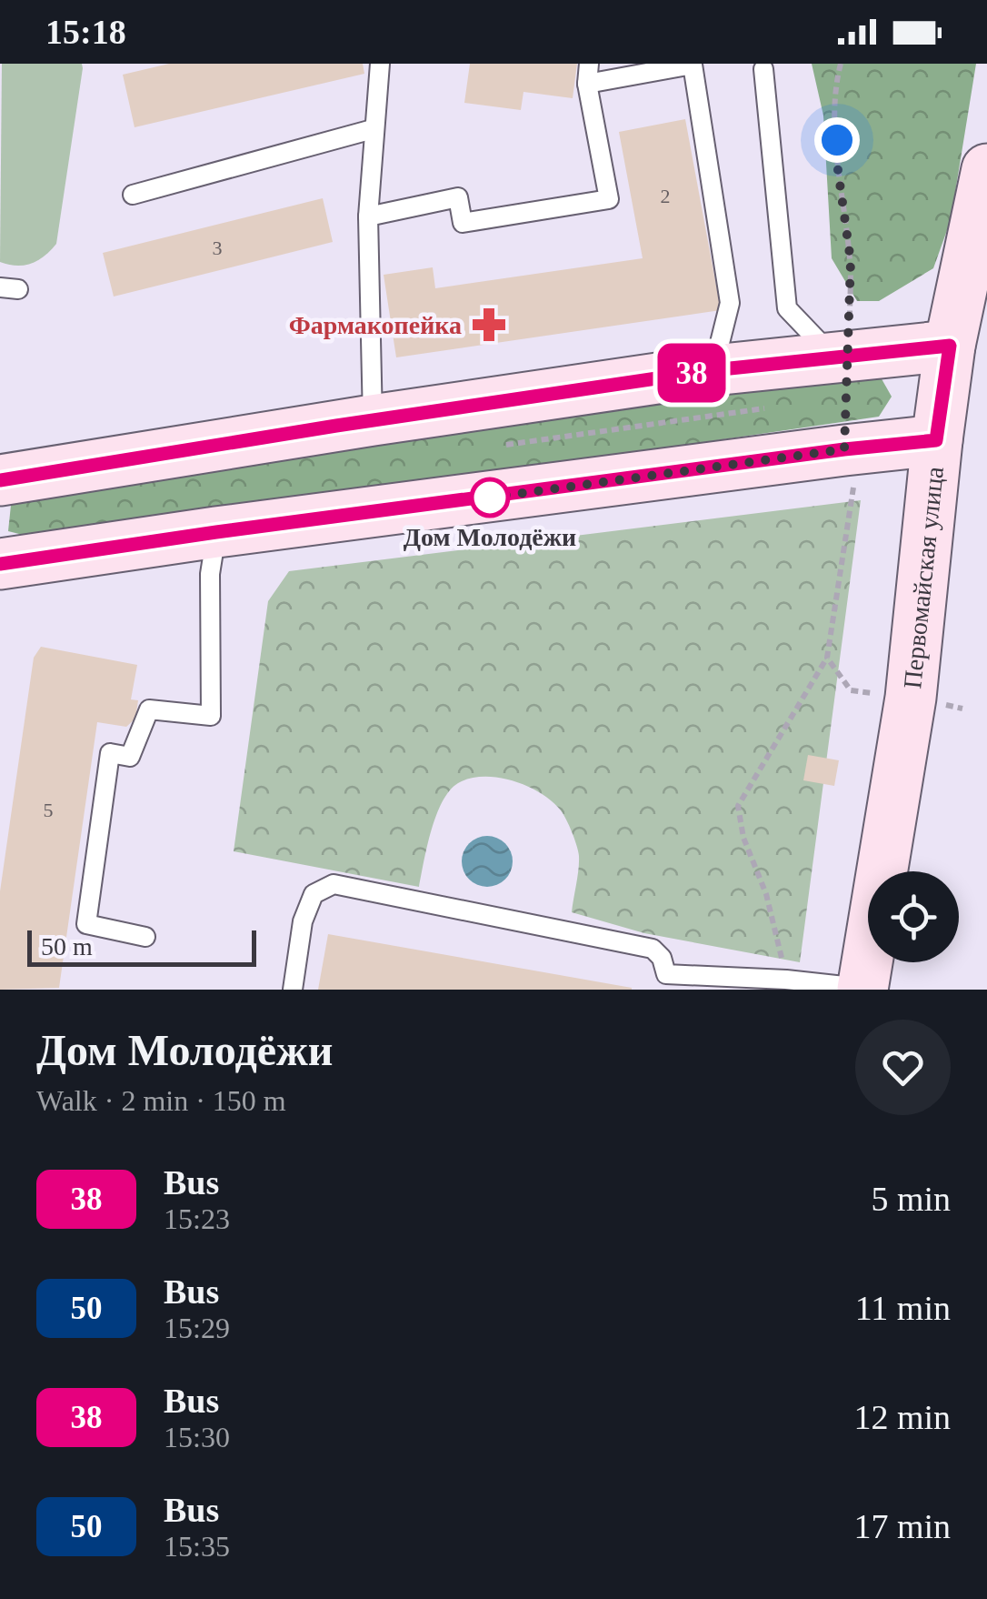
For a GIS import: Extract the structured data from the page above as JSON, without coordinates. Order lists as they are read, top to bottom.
{
  "streets": {
    "main road": ["Первомайская улица"]
  },
  "places": {
    "pharmacy": ["Фармакопейка"],
    "other": ["Дом Молодёжи"]
  },
  "lines": ["bus line 38"],
  "house_numbers": ["2", "3", "5"],
  "scale_bar": "50 m",
  "page": {
    "status": "15:18",
    "on_map": "38",
    "scale": "50 m",
    "heading": ["Дом Молодёжи", "Walk · 2 min · 150 m"],
    "list": [
      {
        "mark": "38",
        "name": "Bus",
        "note": "15:23",
        "value": "5 min"
      },
      {
        "mark": "50",
        "name": "Bus",
        "note": "15:29",
        "value": "11 min"
      },
      {
        "mark": "38",
        "name": "Bus",
        "note": "15:30",
        "value": "12 min"
      },
      {
        "mark": "50",
        "name": "Bus",
        "note": "15:35",
        "value": "17 min"
      }
    ]
  }
}
